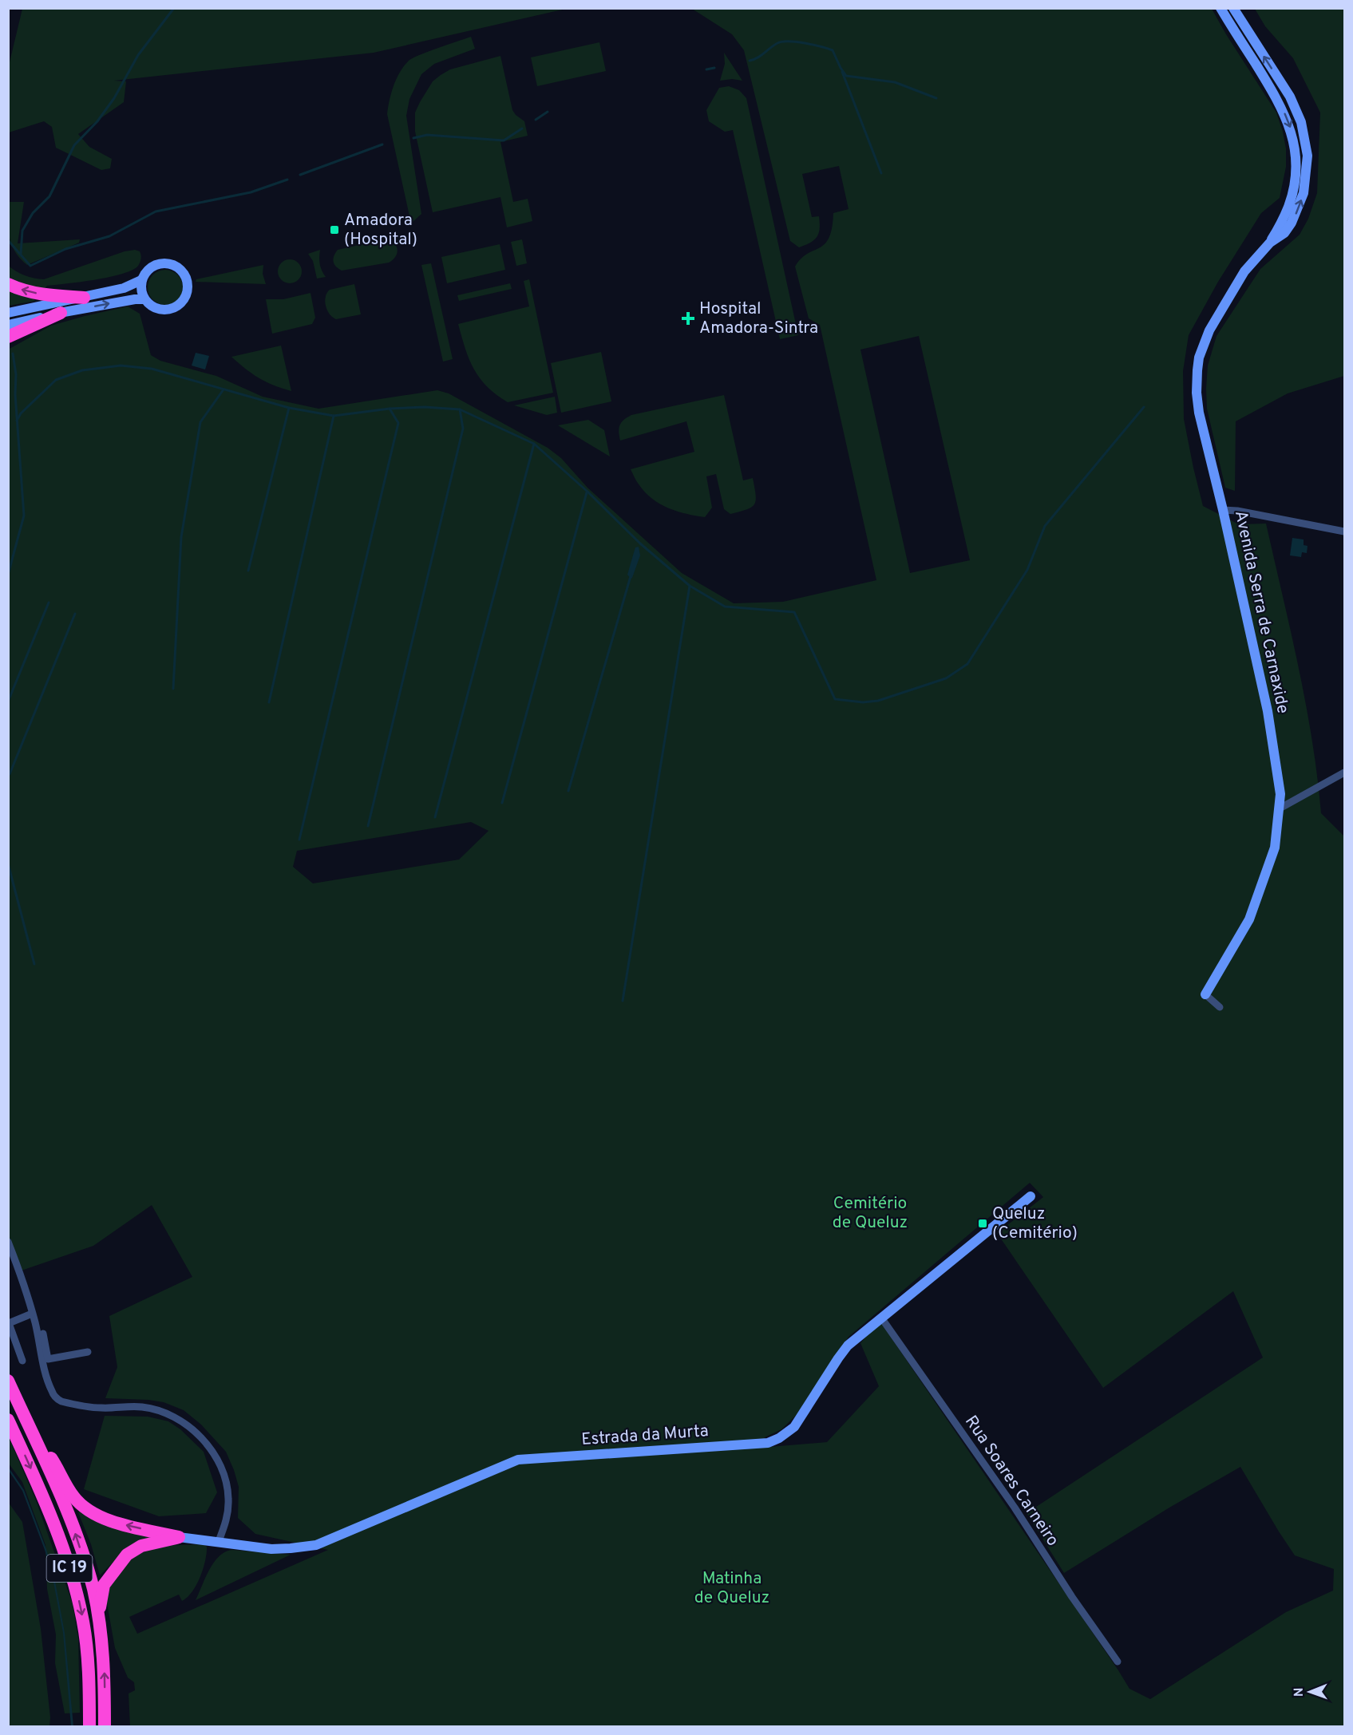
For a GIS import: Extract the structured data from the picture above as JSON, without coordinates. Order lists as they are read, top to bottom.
{
  "streets": {
    "highway": ["IC 19"],
    "street": ["Avenida Serra de Carnaxide", "Estrada da Murta", "Rua Soares Carneiro"]
  },
  "crossings": [
    ["Estrada da Murta", "Rua Soares Carneiro"]
  ],
  "parks": ["Cemitério de Queluz", "Matinha de Queluz"],
  "places": {
    "transit": ["Amadora (Hospital)", "Queluz (Cemitério)"],
    "health": ["Hospital Amadora-Sintra"]
  },
  "north": "left"
}
